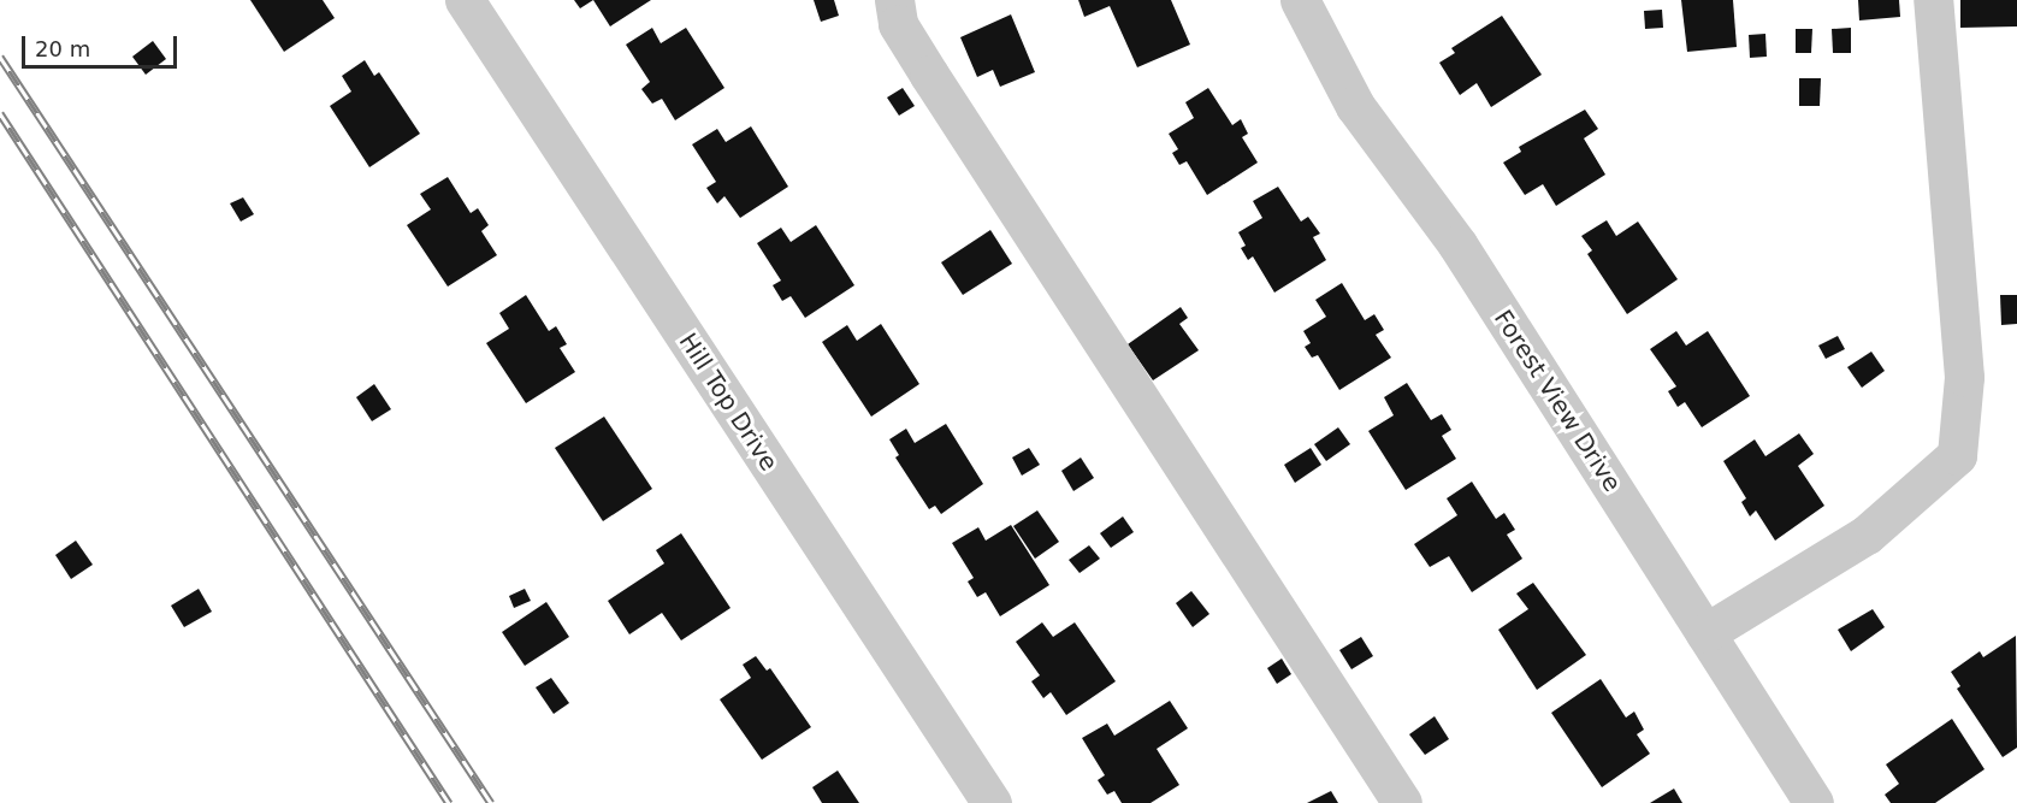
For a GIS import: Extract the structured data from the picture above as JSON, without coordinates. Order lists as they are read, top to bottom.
{
  "streets": {
    "street": ["Forest View Drive", "Hill Top Drive"]
  },
  "scale_bar": "20 m"
}
